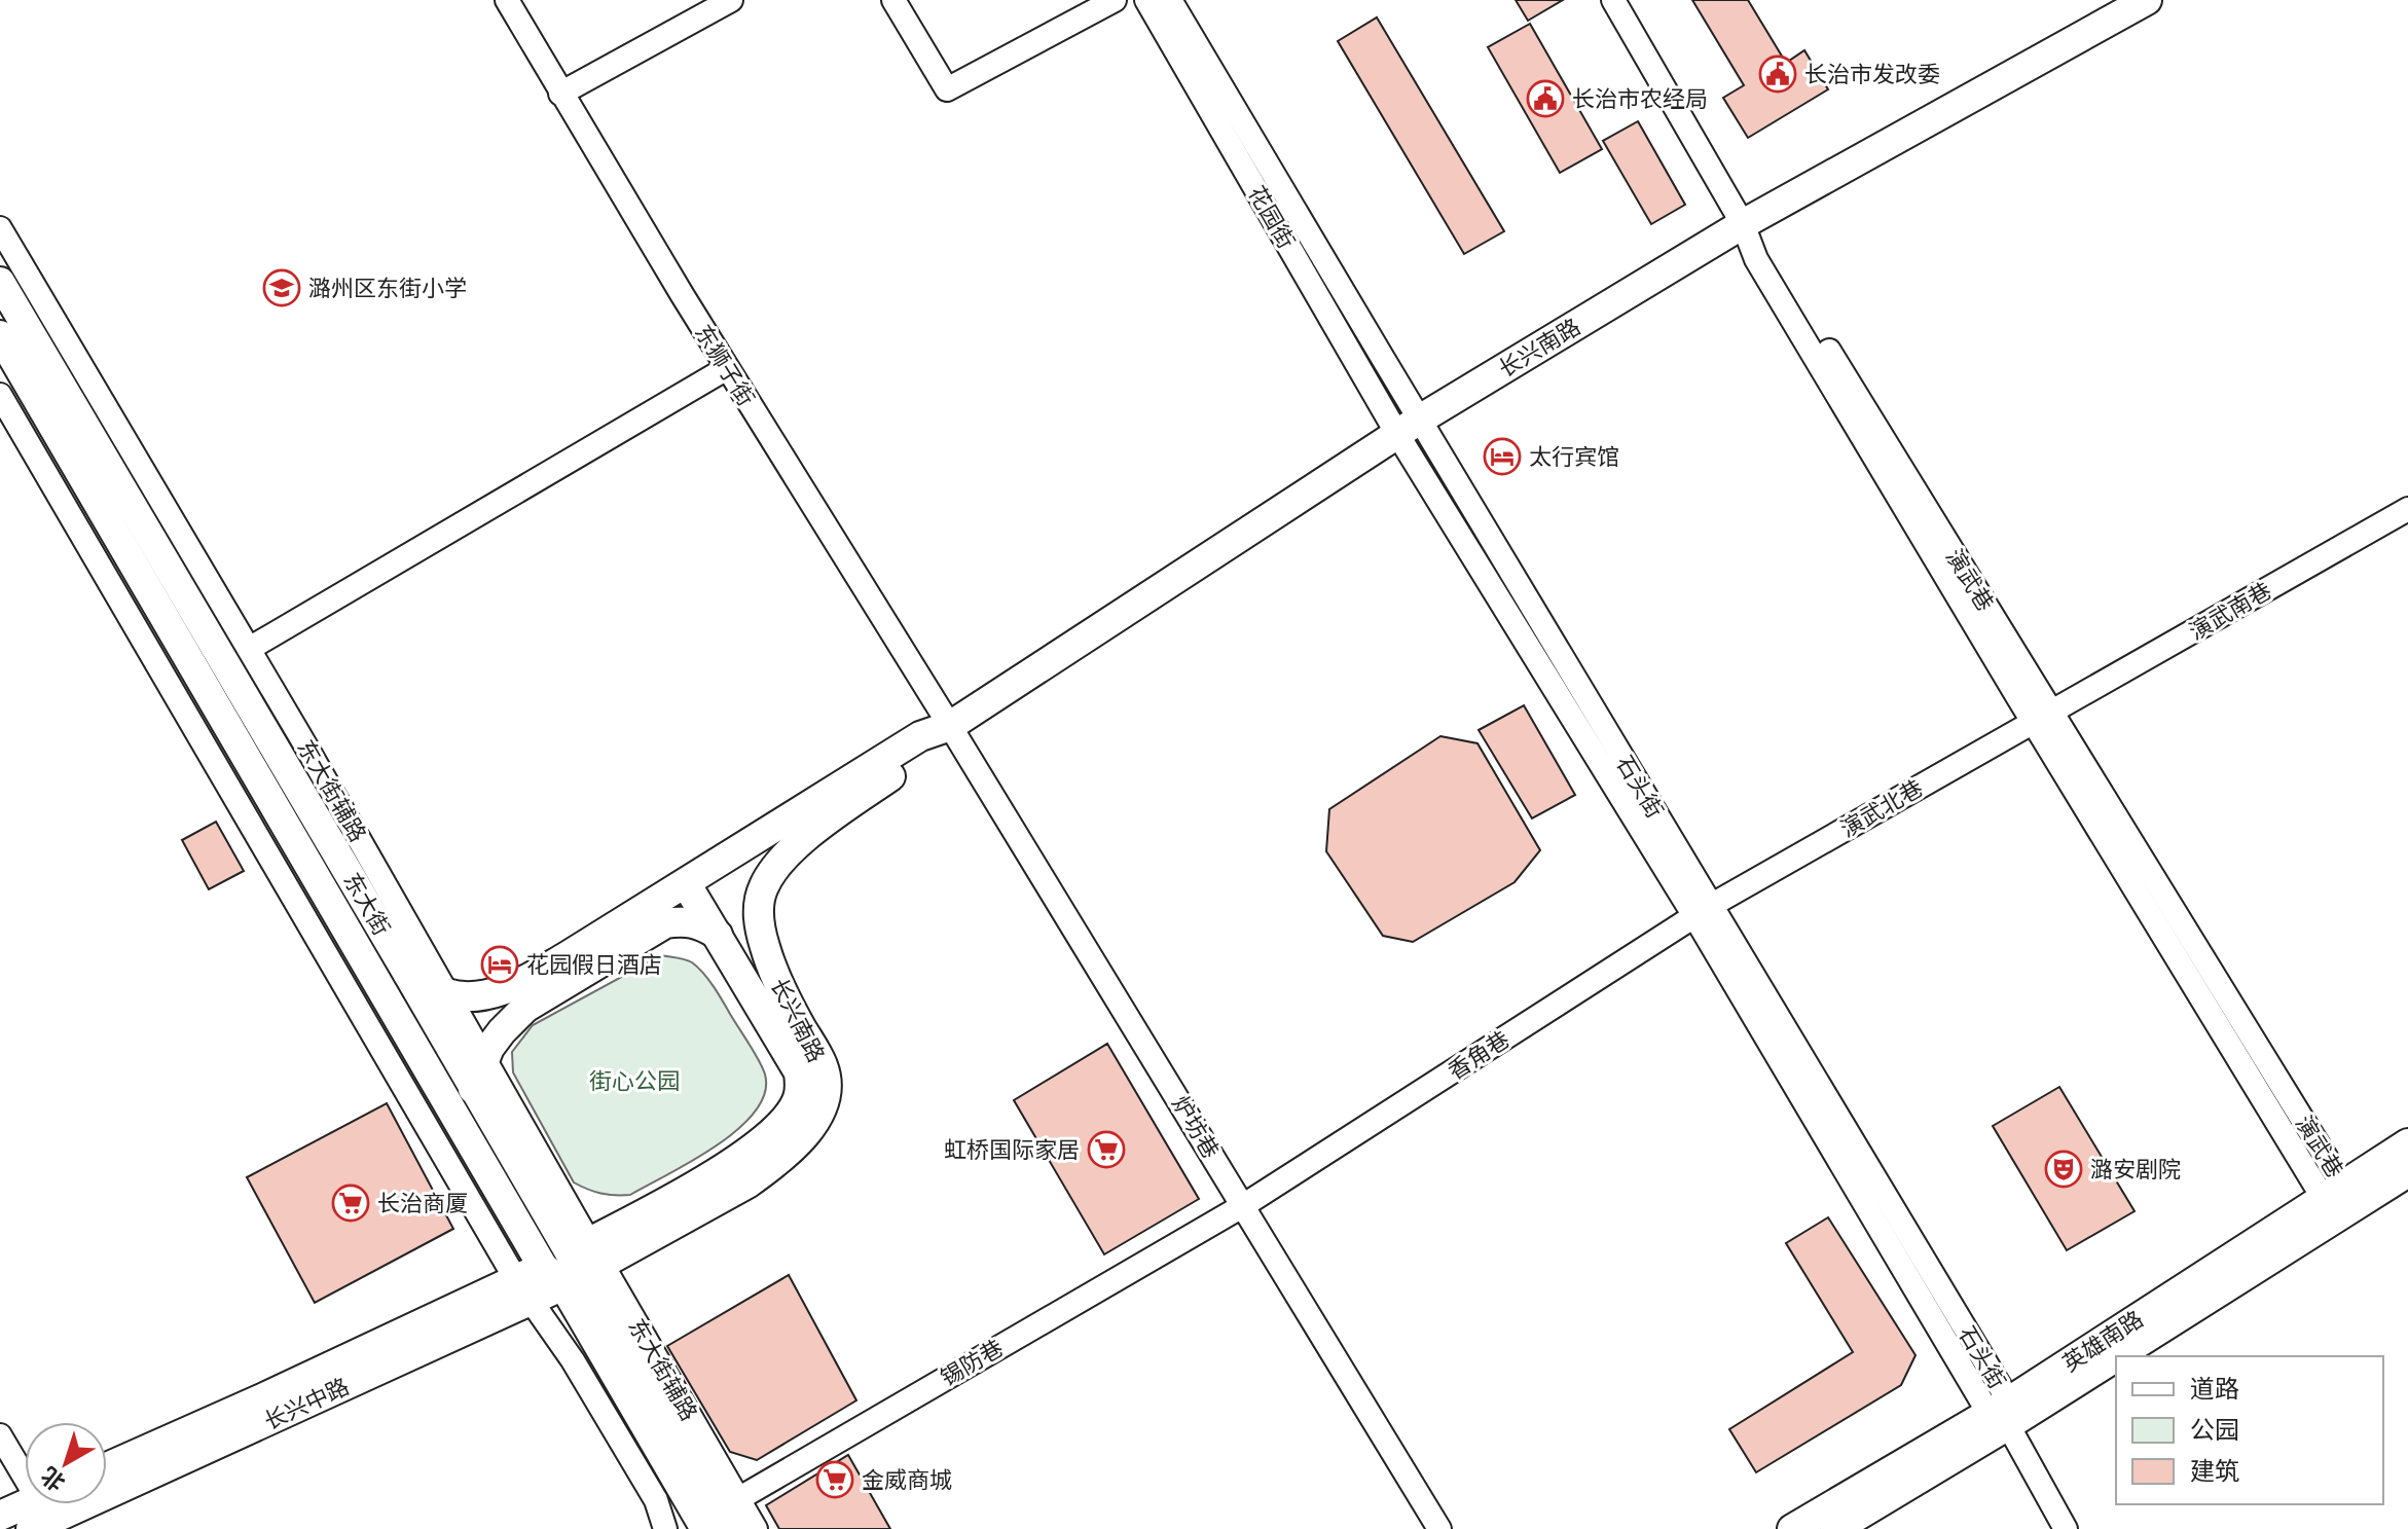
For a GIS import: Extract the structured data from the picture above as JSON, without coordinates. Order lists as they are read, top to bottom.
{
  "streets": {
    "main road": [
      "长兴南路",
      "东大街",
      "英雄南路",
      "长兴中路"
    ],
    "street": [
      "花园街",
      "东狮子街",
      "演武巷",
      "演武南巷",
      "石头街",
      "东大街辅路",
      "演武北巷",
      "香角巷",
      "炉坊巷",
      "锡防巷"
    ]
  },
  "crossings": [
    ["花园街", "长兴南路"],
    ["花园街", "石头街"],
    ["长兴南路", "东狮子街"],
    ["长兴南路", "演武巷"],
    ["长兴南路", "石头街"],
    ["长兴南路", "东大街辅路"],
    ["长兴南路", "东大街"],
    ["长兴南路", "炉坊巷"],
    ["长兴南路", "长兴中路"],
    ["东狮子街", "炉坊巷"],
    ["演武巷", "演武南巷"],
    ["演武巷", "演武北巷"],
    ["演武巷", "英雄南路"],
    ["演武南巷", "演武北巷"],
    ["石头街", "演武北巷"],
    ["石头街", "香角巷"],
    ["石头街", "英雄南路"],
    ["东大街辅路", "东大街"],
    ["东大街辅路", "锡防巷"],
    ["东大街辅路", "长兴中路"],
    ["演武北巷", "香角巷"],
    ["东大街", "锡防巷"],
    ["东大街", "长兴中路"],
    ["香角巷", "炉坊巷"],
    ["香角巷", "锡防巷"],
    ["炉坊巷", "锡防巷"]
  ],
  "parks": ["街心公园"],
  "places": {
    "public building": ["长治市发改委", "长治市农经局"],
    "school or university": ["潞州区东街小学"],
    "hotel": ["太行宾馆", "花园假日酒店"],
    "supermarket": ["虹桥国际家居", "长治商厦", "金威商城"],
    "theatre": ["潞安剧院"]
  },
  "legend": ["道路", "公园", "建筑"],
  "north": "bottom left"
}
